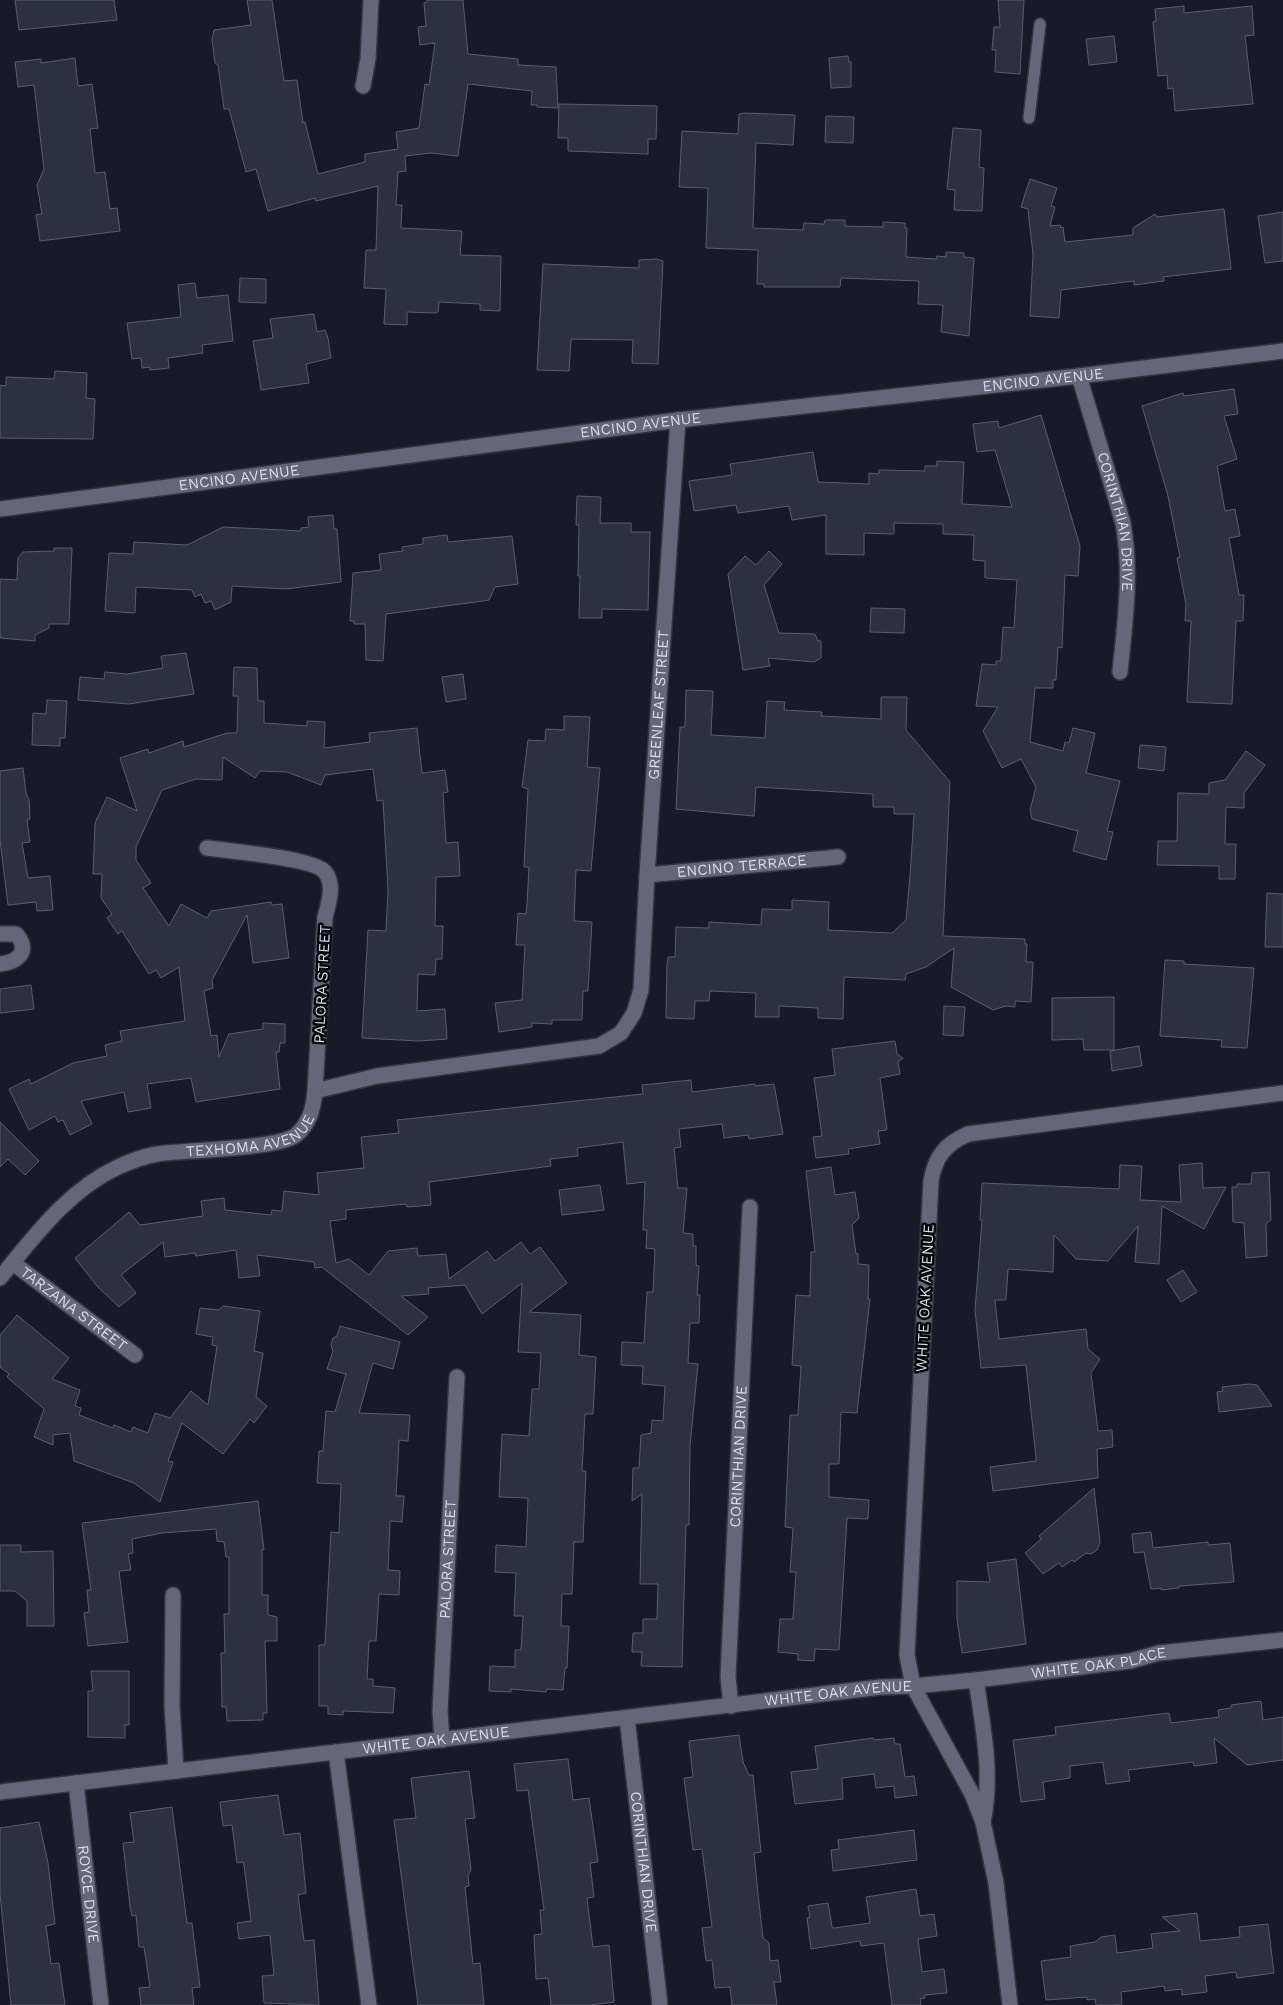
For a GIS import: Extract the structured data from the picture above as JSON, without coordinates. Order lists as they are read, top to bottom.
{
  "streets": {
    "street": [
      "ENCINO AVENUE",
      "CORINTHIAN DRIVE",
      "GREENLEAF STREET",
      "ENCINO TERRACE",
      "PALORA STREET",
      "TEXHOMA AVENUE",
      "WHITE OAK AVENUE",
      "TARZANA STREET",
      "WHITE OAK PLACE",
      "ROYCE DRIVE"
    ]
  },
  "crossings": [
    ["ENCINO AVENUE", "CORINTHIAN DRIVE"],
    ["ENCINO AVENUE", "GREENLEAF STREET"],
    ["CORINTHIAN DRIVE", "WHITE OAK AVENUE"],
    ["GREENLEAF STREET", "ENCINO TERRACE"],
    ["GREENLEAF STREET", "TEXHOMA AVENUE"],
    ["PALORA STREET", "TEXHOMA AVENUE"],
    ["PALORA STREET", "WHITE OAK AVENUE"],
    ["TEXHOMA AVENUE", "TARZANA STREET"],
    ["WHITE OAK AVENUE", "WHITE OAK PLACE"],
    ["WHITE OAK AVENUE", "ROYCE DRIVE"]
  ]
}
